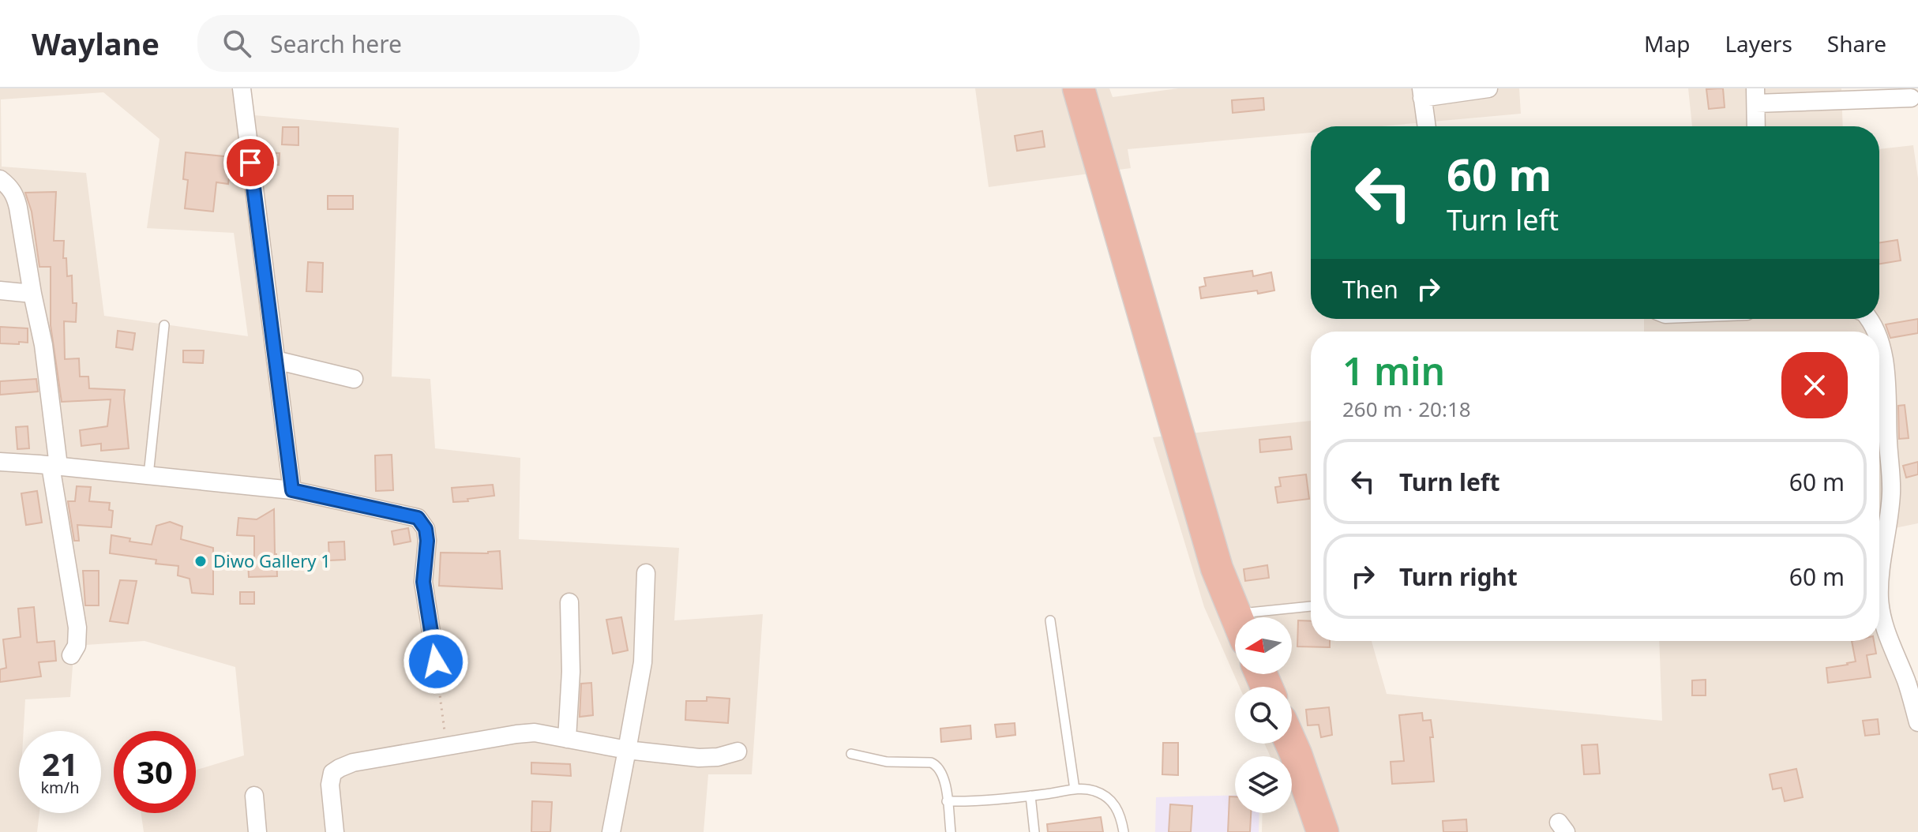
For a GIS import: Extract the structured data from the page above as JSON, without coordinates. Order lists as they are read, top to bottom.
{
  "places": ["Diwo Gallery 1"],
  "north": "left",
  "page": {
    "header": "Waylane",
    "search": "Search here",
    "nav": ["Map", "Layers", "Share"],
    "turn": ["60 m", "Turn left"],
    "then": "Then",
    "heading": ["1 min", "260 m · 20:18"],
    "list": [
      {
        "name": "Turn left",
        "value": "60 m"
      },
      {
        "name": "Turn right",
        "value": "60 m"
      }
    ],
    "speed": "21 km/h",
    "limit": "30"
  }
}
